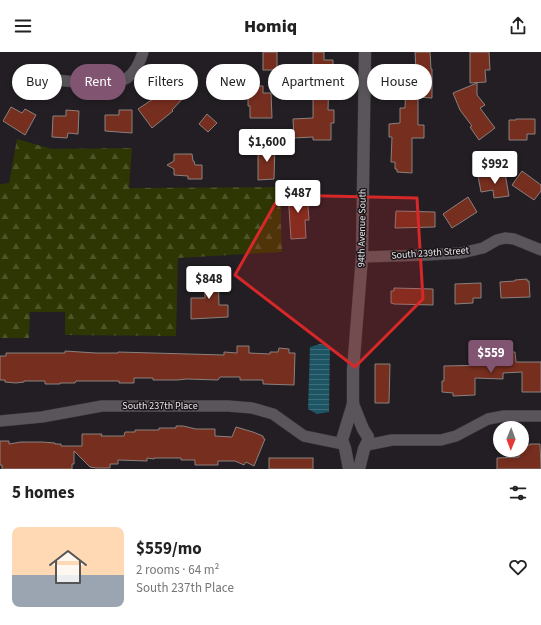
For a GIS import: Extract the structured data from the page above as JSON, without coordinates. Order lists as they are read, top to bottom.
{
  "streets": {
    "street": ["94th Avenue South", "South 239th Street", "South 237th Place"]
  },
  "crossings": [
    ["94th Avenue South", "South 239th Street"],
    ["94th Avenue South", "South 237th Place"]
  ],
  "north": "bottom",
  "page": {
    "header": "Homiq",
    "chip": [
      "Buy",
      "Rent",
      "Filters",
      "New",
      "Apartment",
      "House"
    ],
    "price": [
      "$1,600",
      "$992",
      "$487",
      "$848",
      "$559"
    ],
    "heading": "5 homes",
    "list": [
      {
        "name": "$559/mo",
        "note": "2 rooms · 64 m² · South 237th Place"
      }
    ]
  }
}
